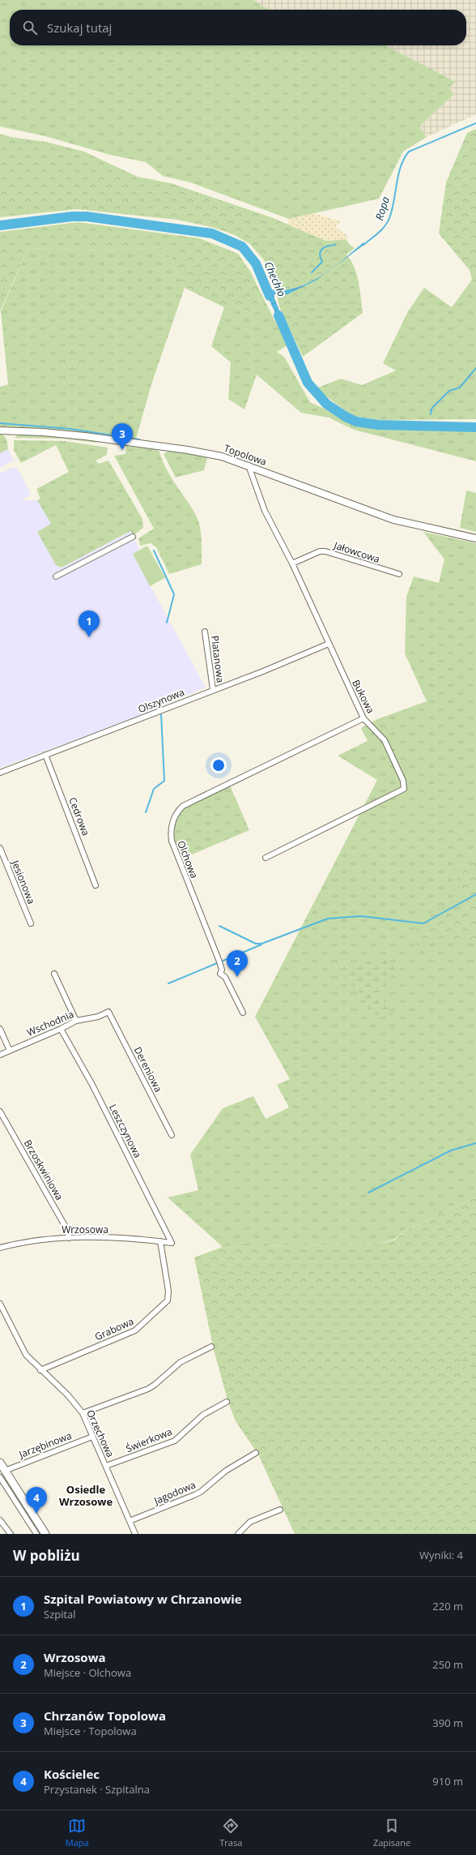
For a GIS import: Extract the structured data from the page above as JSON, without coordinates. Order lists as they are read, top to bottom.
{
  "streets": {
    "street": [
      "Topolowa",
      "Jałowcowa",
      "Platanowa",
      "Bukowa",
      "Olszynowa",
      "Cedrowa",
      "Olchowa",
      "Jesionowa",
      "Wschodnia",
      "Dereniowa",
      "Leszczynowa",
      "Brzoskwiniowa",
      "Wrzosowa",
      "Grabowa",
      "Orzechowa",
      "Świerkowa",
      "Jarzębinowa",
      "Jagodowa"
    ]
  },
  "crossings": [
    ["Topolowa", "Bukowa"],
    ["Jałowcowa", "Bukowa"],
    ["Platanowa", "Olszynowa"],
    ["Bukowa", "Olszynowa"],
    ["Bukowa", "Olchowa"],
    ["Olszynowa", "Cedrowa"],
    ["Wschodnia", "Dereniowa"],
    ["Wschodnia", "Leszczynowa"],
    ["Leszczynowa", "Wrzosowa"],
    ["Brzoskwiniowa", "Wrzosowa"],
    ["Wrzosowa", "Grabowa"],
    ["Grabowa", "Orzechowa"],
    ["Orzechowa", "Świerkowa"],
    ["Orzechowa", "Jarzębinowa"],
    ["Orzechowa", "Jagodowa"]
  ],
  "districts": ["Osiedle Wrzosowe"],
  "water": ["Ropa", "Chechło"],
  "page": {
    "search": "Szukaj tutaj",
    "pins": [
      "3",
      "1",
      "2",
      "4"
    ],
    "heading": ["W pobliżu", "Wyniki: 4"],
    "list": [
      {
        "mark": "1",
        "name": "Szpital Powiatowy w Chrzanowie",
        "note": "Szpital",
        "value": "220 m"
      },
      {
        "mark": "2",
        "name": "Wrzosowa",
        "note": "Miejsce · Olchowa",
        "value": "250 m"
      },
      {
        "mark": "3",
        "name": "Chrzanów Topolowa",
        "note": "Miejsce · Topolowa",
        "value": "390 m"
      },
      {
        "mark": "4",
        "name": "Kościelec",
        "note": "Przystanek · Szpitalna",
        "value": "910 m"
      }
    ],
    "nav": ["Mapa", "Trasa", "Zapisane"]
  }
}
